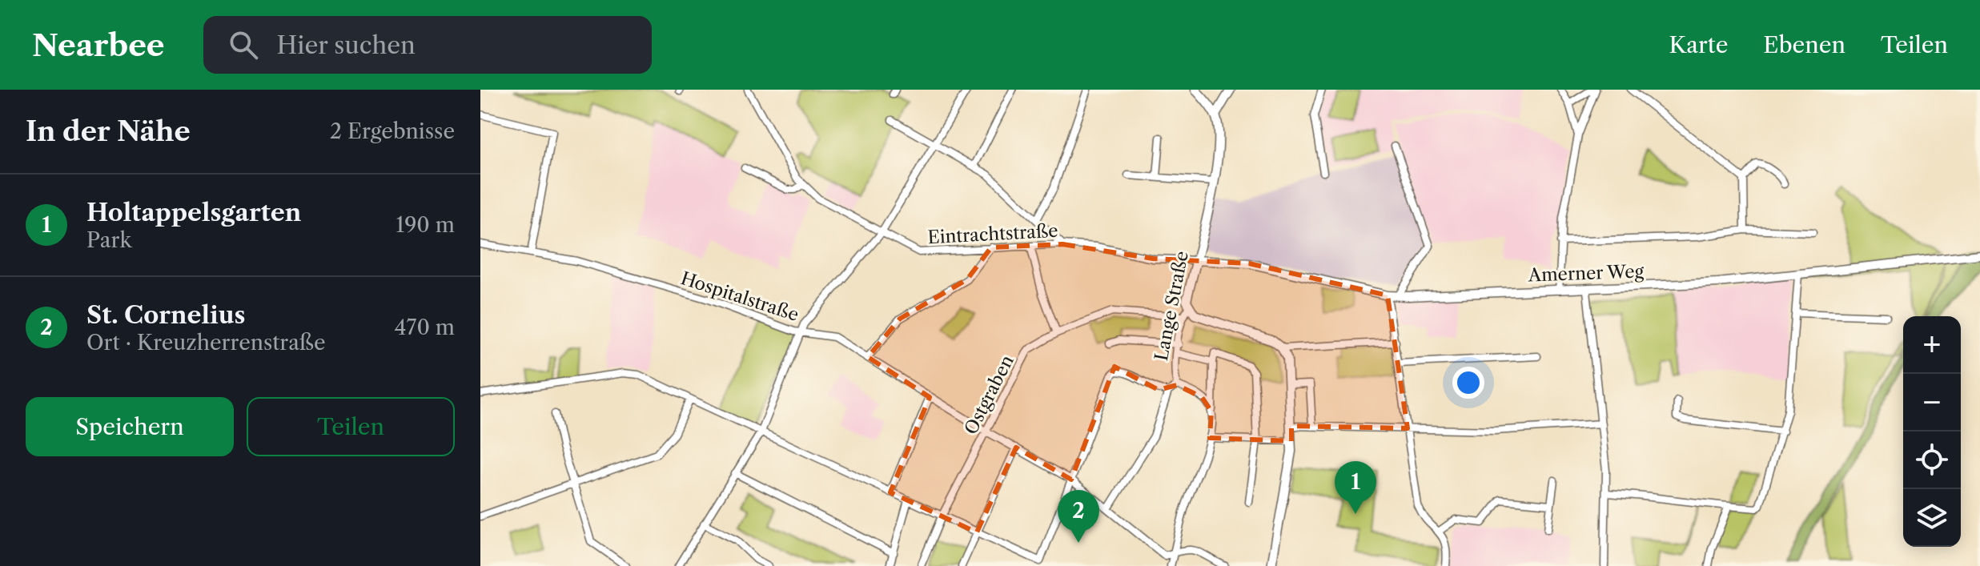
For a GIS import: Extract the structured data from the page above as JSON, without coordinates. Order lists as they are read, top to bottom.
{
  "streets": {
    "main road": ["Amerner Weg", "Lange Straße"],
    "street": ["Eintrachtstraße", "Hospitalstraße", "Ostgraben"]
  },
  "crossings": [
    ["Eintrachtstraße", "Amerner Weg"],
    ["Eintrachtstraße", "Lange Straße"],
    ["Amerner Weg", "Lange Straße"],
    ["Hospitalstraße", "Ostgraben"],
    ["Lange Straße", "Ostgraben"]
  ],
  "page": {
    "header": "Nearbee",
    "search": "Hier suchen",
    "nav": ["Karte", "Ebenen", "Teilen"],
    "heading": ["In der Nähe", "2 Ergebnisse"],
    "list": [
      {
        "mark": "1",
        "name": "Holtappelsgarten",
        "note": "Park",
        "value": "190 m"
      },
      {
        "mark": "2",
        "name": "St. Cornelius",
        "note": "Ort · Kreuzherrenstraße",
        "value": "470 m"
      }
    ],
    "map_buttons": ["+", "−"],
    "buttons": ["Speichern", "Teilen"],
    "pins": ["1", "2"]
  }
}
